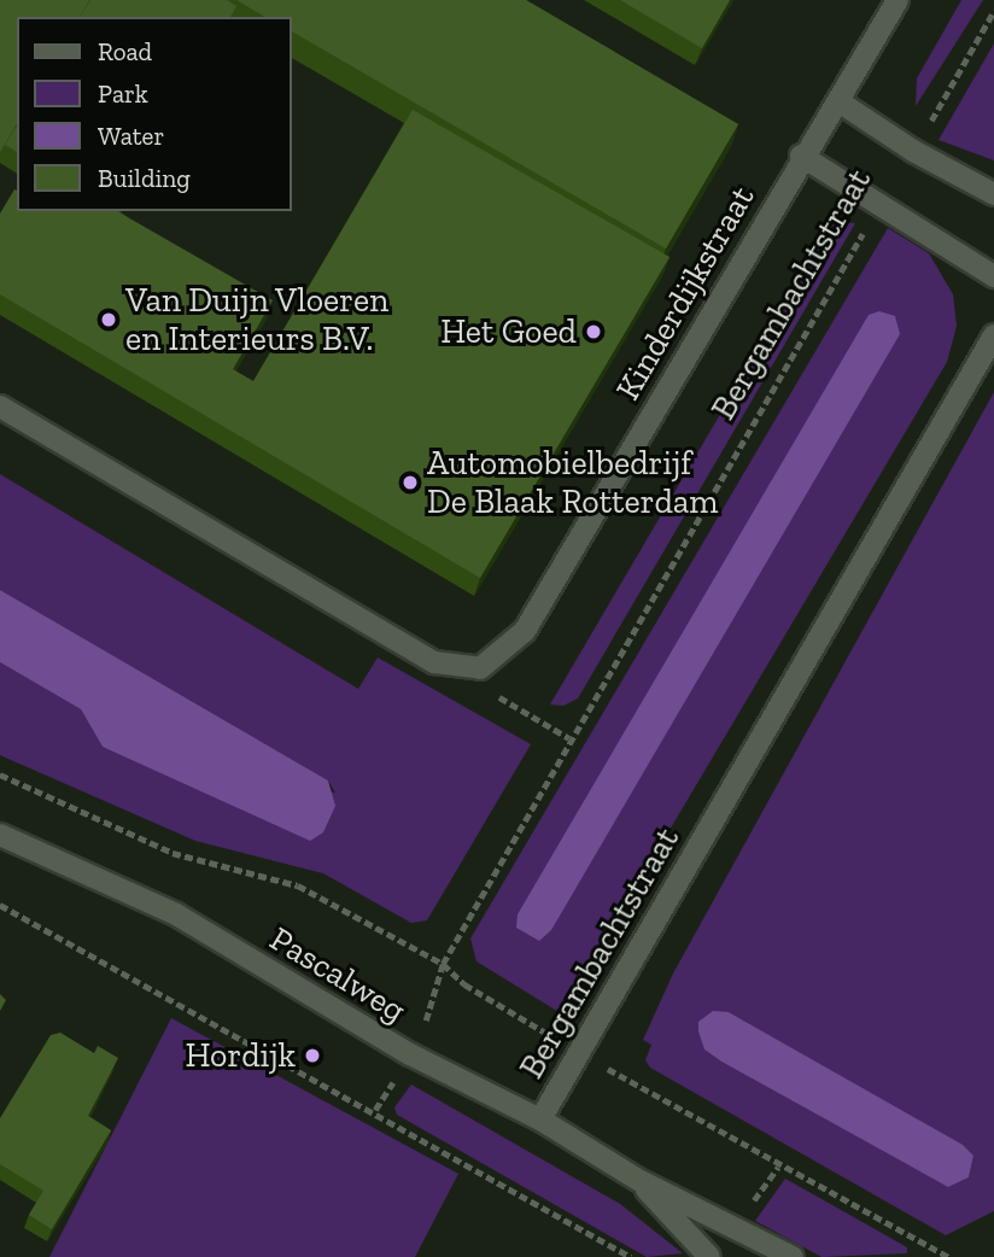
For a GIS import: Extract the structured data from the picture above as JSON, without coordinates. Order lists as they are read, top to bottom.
{
  "streets": {
    "street": ["Kinderdijkstraat", "Bergambachtstraat", "Pascalweg"]
  },
  "crossings": [
    ["Bergambachtstraat", "Pascalweg"]
  ],
  "places": [
    "Van Duijn Vloeren en Interieurs B.V.",
    "Het Goed",
    "Automobielbedrijf De Blaak Rotterdam",
    "Hordijk"
  ],
  "legend": [
    "Road",
    "Park",
    "Water",
    "Building"
  ]
}
